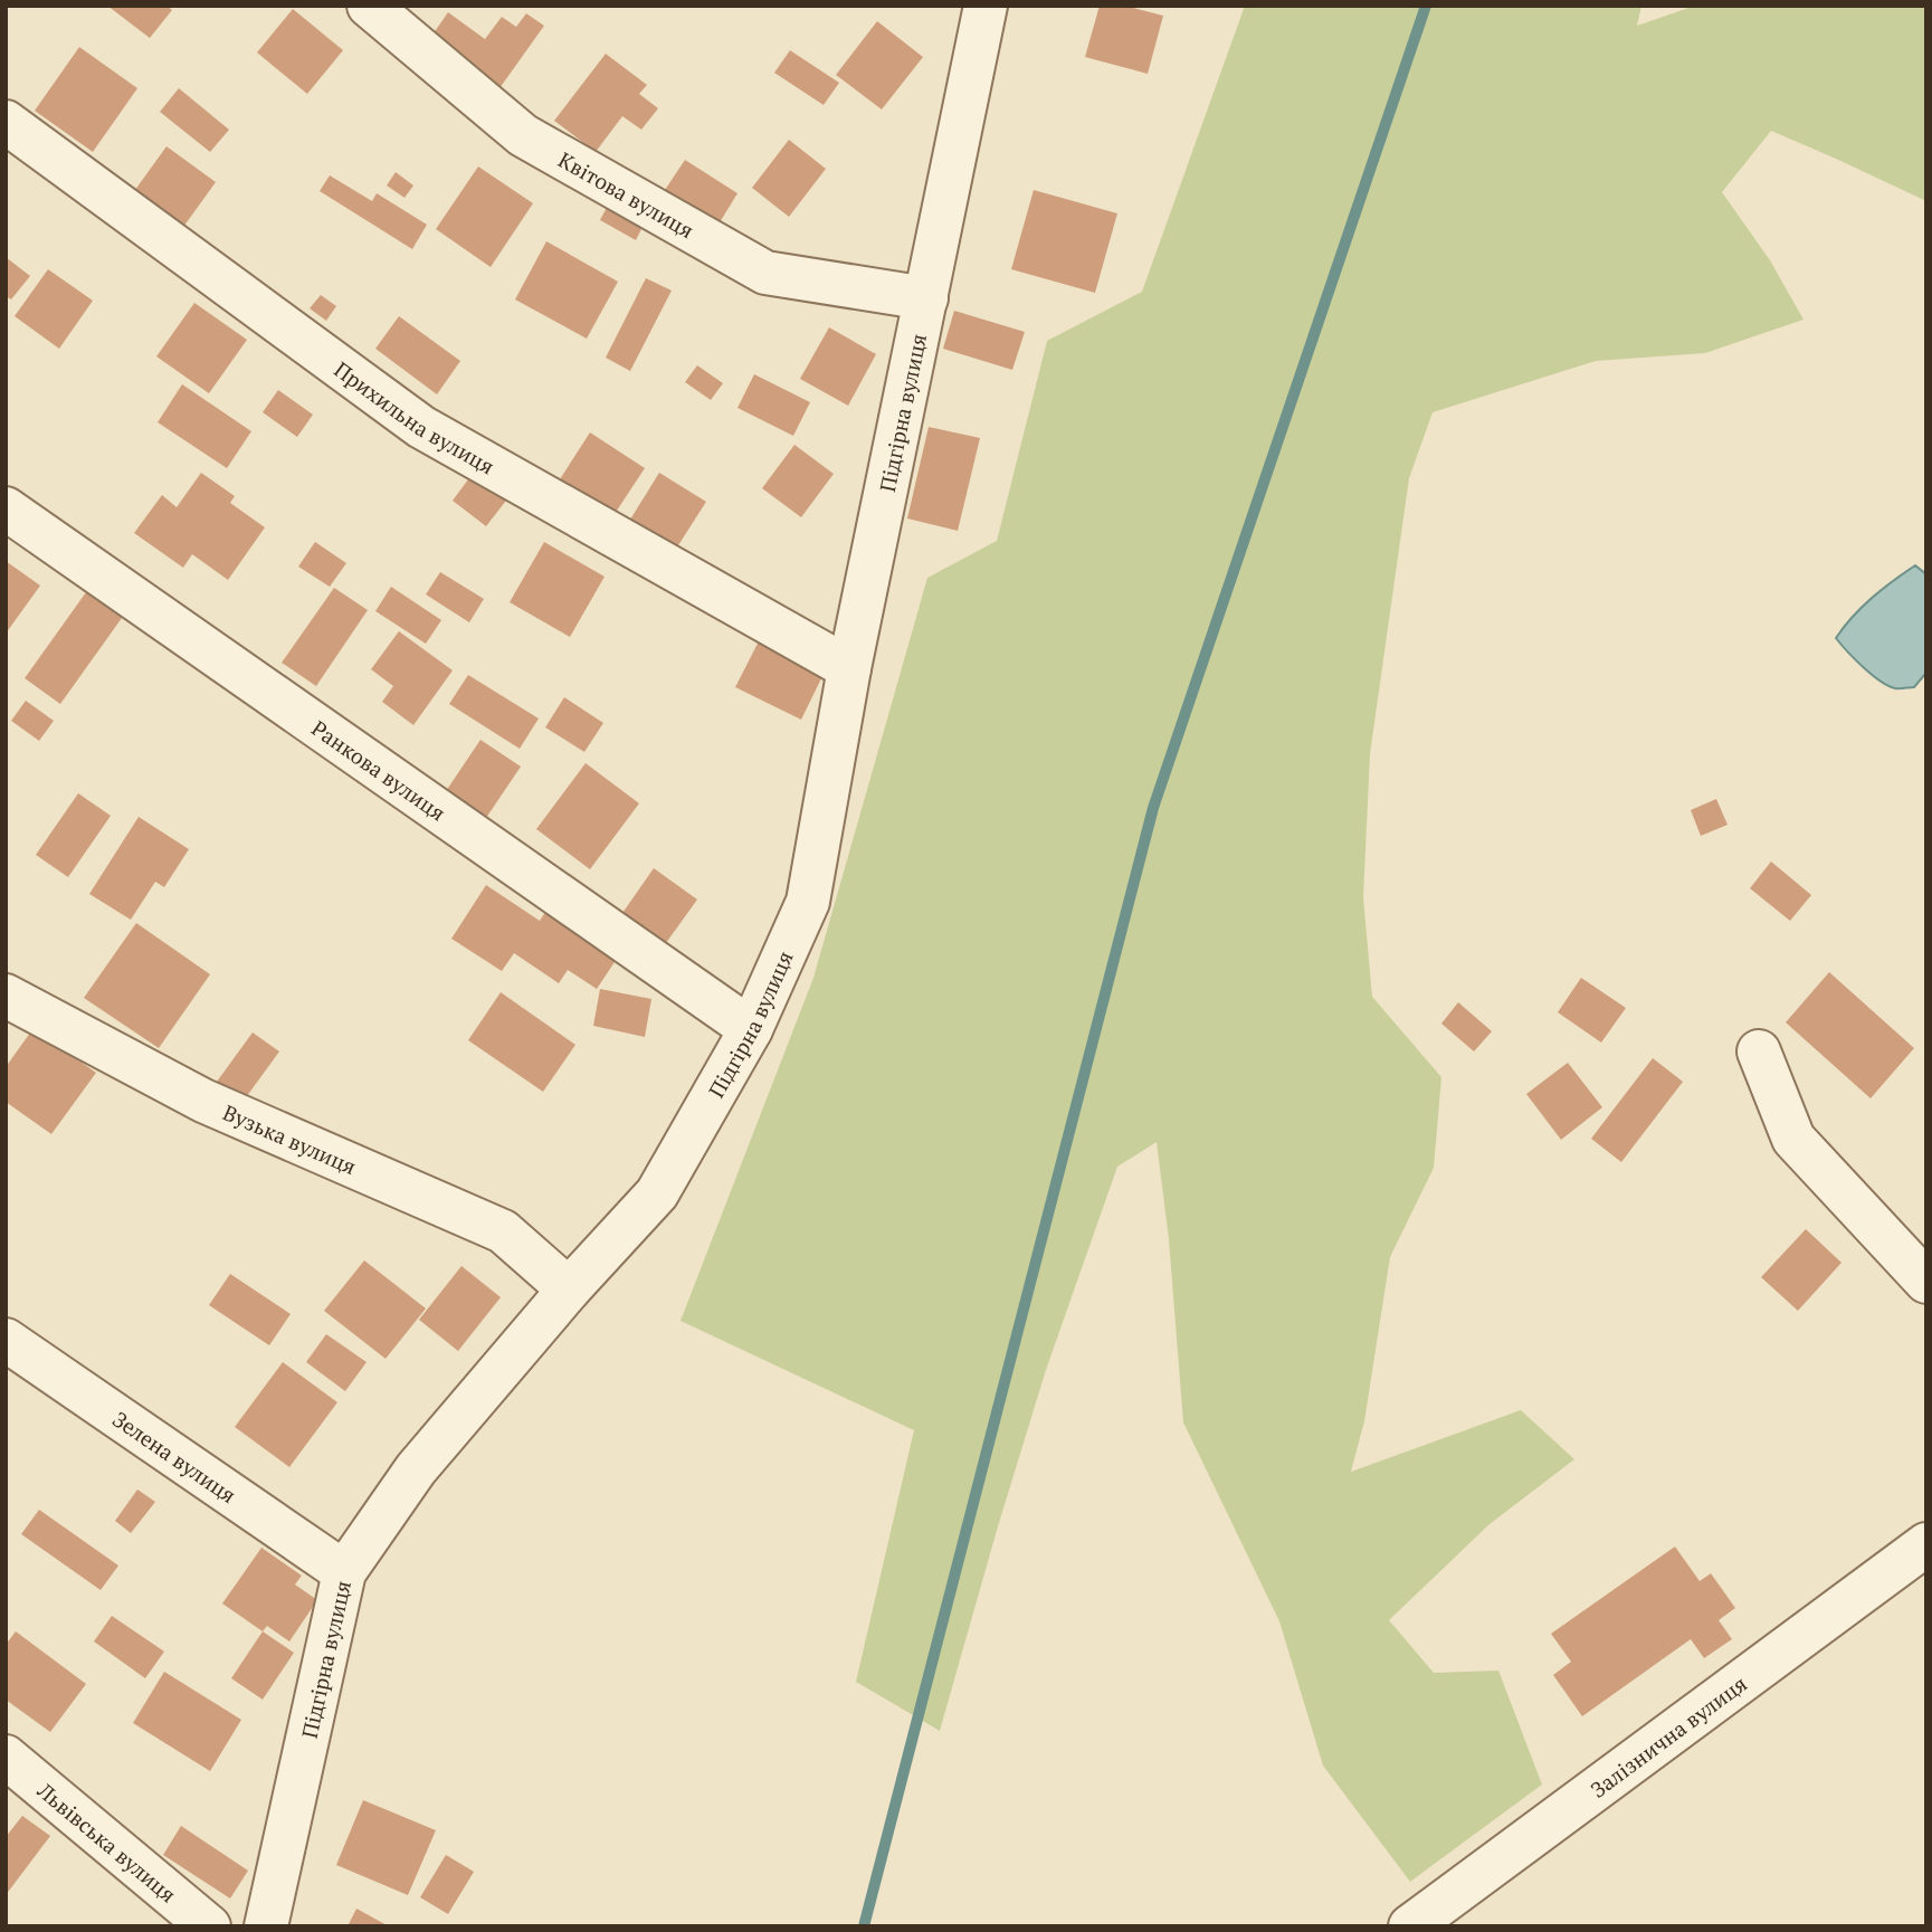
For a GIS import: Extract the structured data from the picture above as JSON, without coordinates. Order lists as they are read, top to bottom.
{
  "streets": {
    "street": [
      "Квітова вулиця",
      "Підгірна вулиця",
      "Прихильна вулиця",
      "Ранкова вулиця",
      "Вузька вулиця",
      "Зелена вулиця",
      "Залізнична вулиця",
      "Львівська вулиця"
    ]
  },
  "crossings": [
    ["Квітова вулиця", "Підгірна вулиця"],
    ["Підгірна вулиця", "Прихильна вулиця"],
    ["Підгірна вулиця", "Ранкова вулиця"],
    ["Підгірна вулиця", "Вузька вулиця"],
    ["Підгірна вулиця", "Зелена вулиця"]
  ]
}
